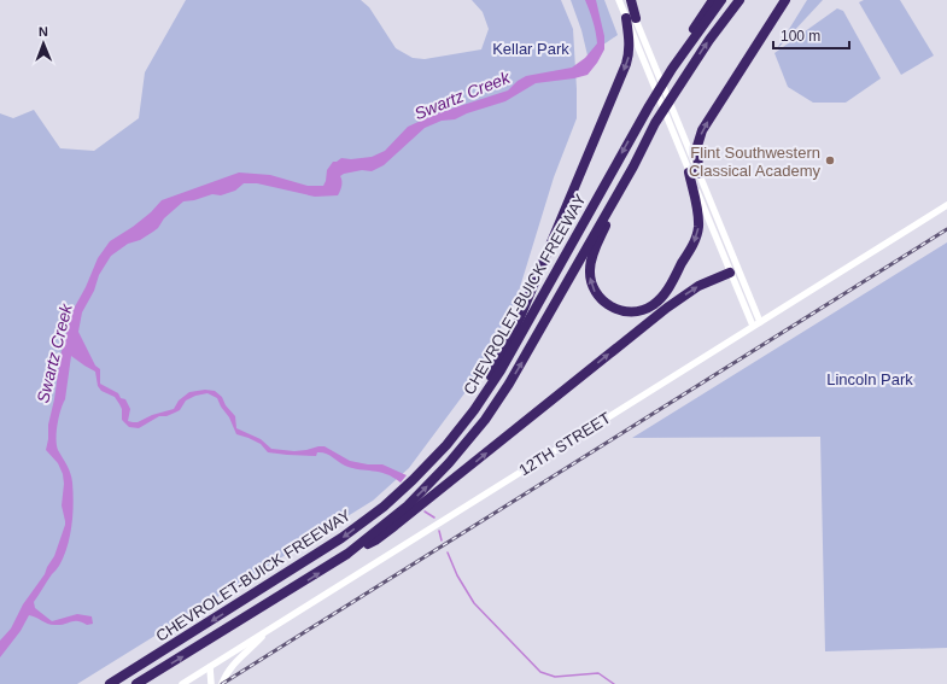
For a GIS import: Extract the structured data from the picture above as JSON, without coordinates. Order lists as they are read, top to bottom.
{
  "streets": {
    "highway": ["CHEVROLET-BUICK FREEWAY"],
    "street": ["12TH STREET"]
  },
  "water": ["Swartz Creek"],
  "parks": ["Kellar Park", "Lincoln Park"],
  "places": ["Flint Southwestern Classical Academy"],
  "scale_bar": "100 m",
  "north": "top"
}
